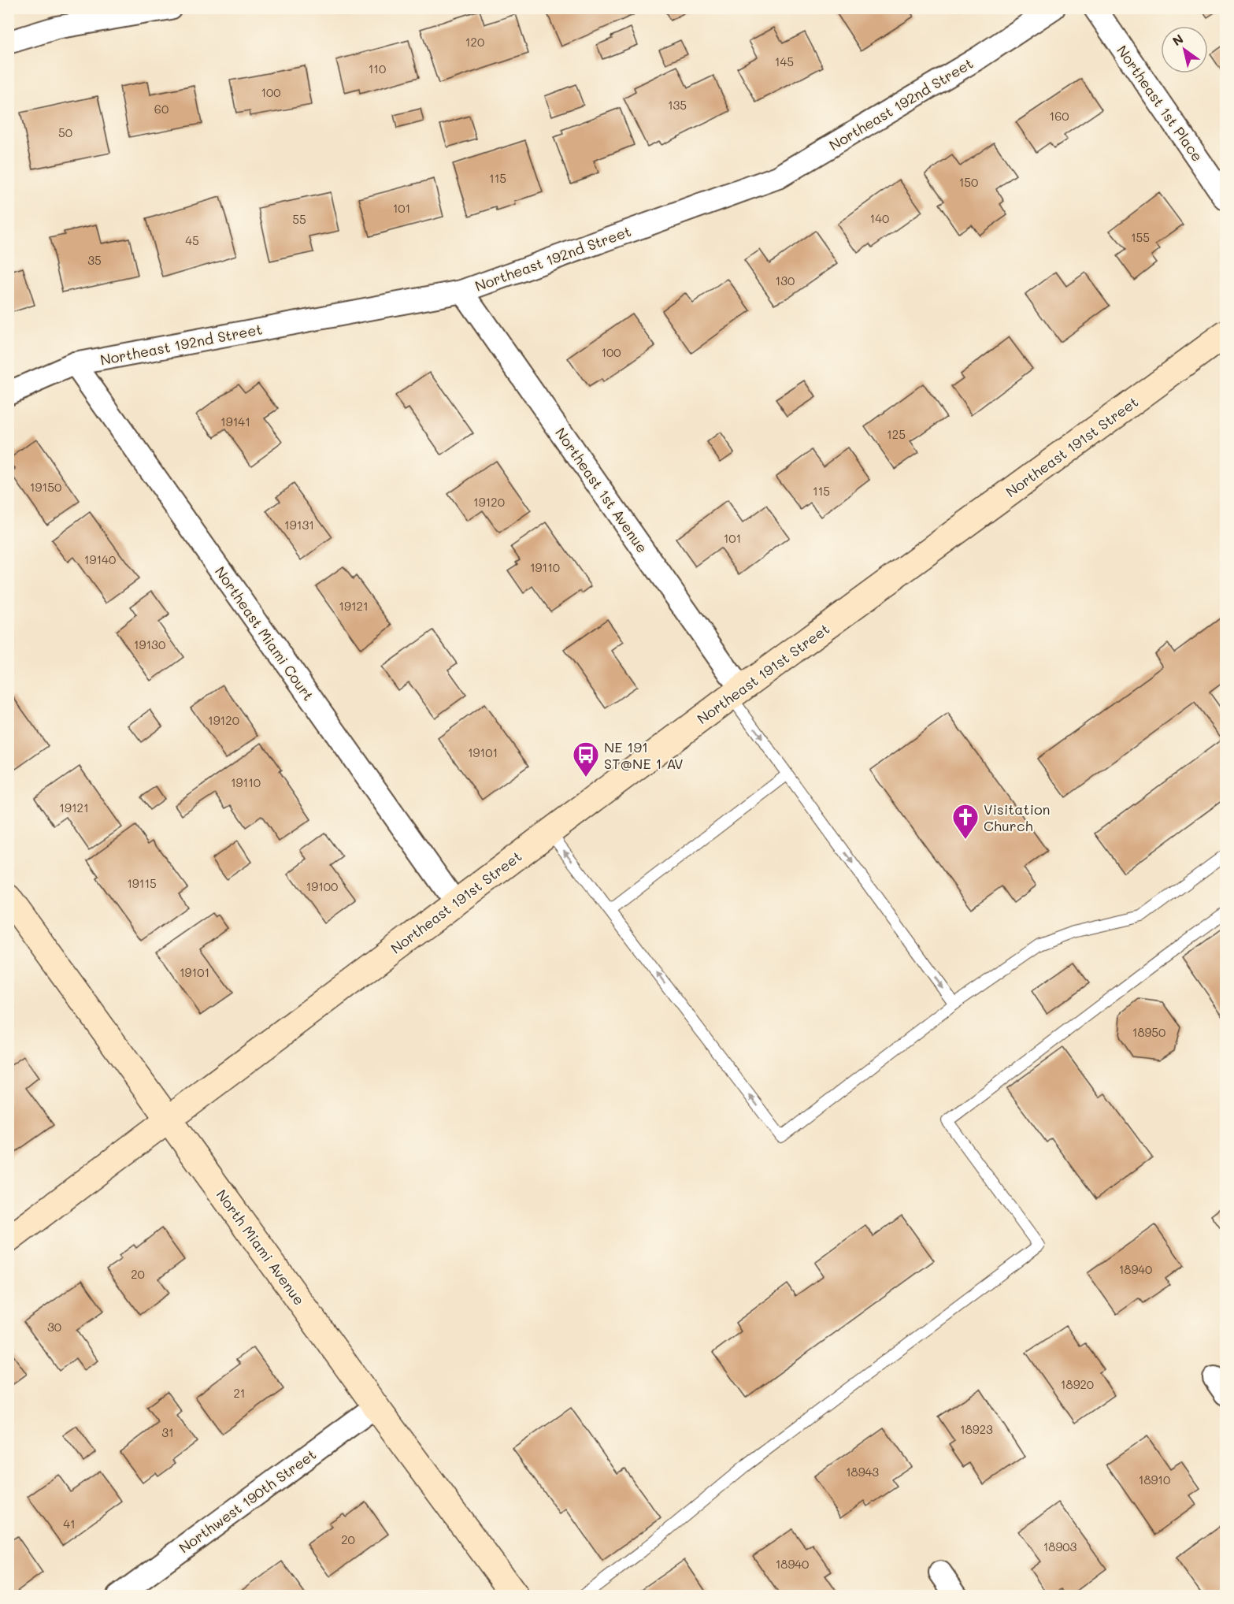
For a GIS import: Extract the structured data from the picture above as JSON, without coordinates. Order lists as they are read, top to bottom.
{
  "streets": {
    "street": [
      "Northeast 1st Place",
      "Northeast 192nd Street",
      "Northeast 191st Street",
      "Northeast 1st Avenue",
      "Northeast Miami Court",
      "North Miami Avenue",
      "Northwest 190th Street"
    ]
  },
  "crossings": [
    ["Northeast 192nd Street", "Northeast 1st Avenue"],
    ["Northeast 192nd Street", "Northeast Miami Court"],
    ["Northeast 191st Street", "Northeast 1st Avenue"],
    ["Northeast 191st Street", "Northeast Miami Court"],
    ["Northeast 191st Street", "North Miami Avenue"],
    ["North Miami Avenue", "Northwest 190th Street"]
  ],
  "places": {
    "bus stop": ["NE 191 ST@NE 1 AV"],
    "church": ["Visitation Church"]
  },
  "house_numbers": [
    "120",
    "145",
    "110",
    "100",
    "135",
    "60",
    "160",
    "50",
    "115",
    "150",
    "101",
    "140",
    "55",
    "155",
    "45",
    "35",
    "130",
    "100",
    "19141",
    "125",
    "19150",
    "115",
    "19120",
    "19131",
    "101",
    "19140",
    "19110",
    "19121",
    "19130",
    "19120",
    "19101",
    "19110",
    "19121",
    "19115",
    "19100",
    "19101",
    "18950",
    "18940",
    "20",
    "30",
    "18920",
    "21",
    "18923",
    "31",
    "18943",
    "18910",
    "41",
    "20",
    "18903",
    "18940"
  ],
  "north": "top left"
}
